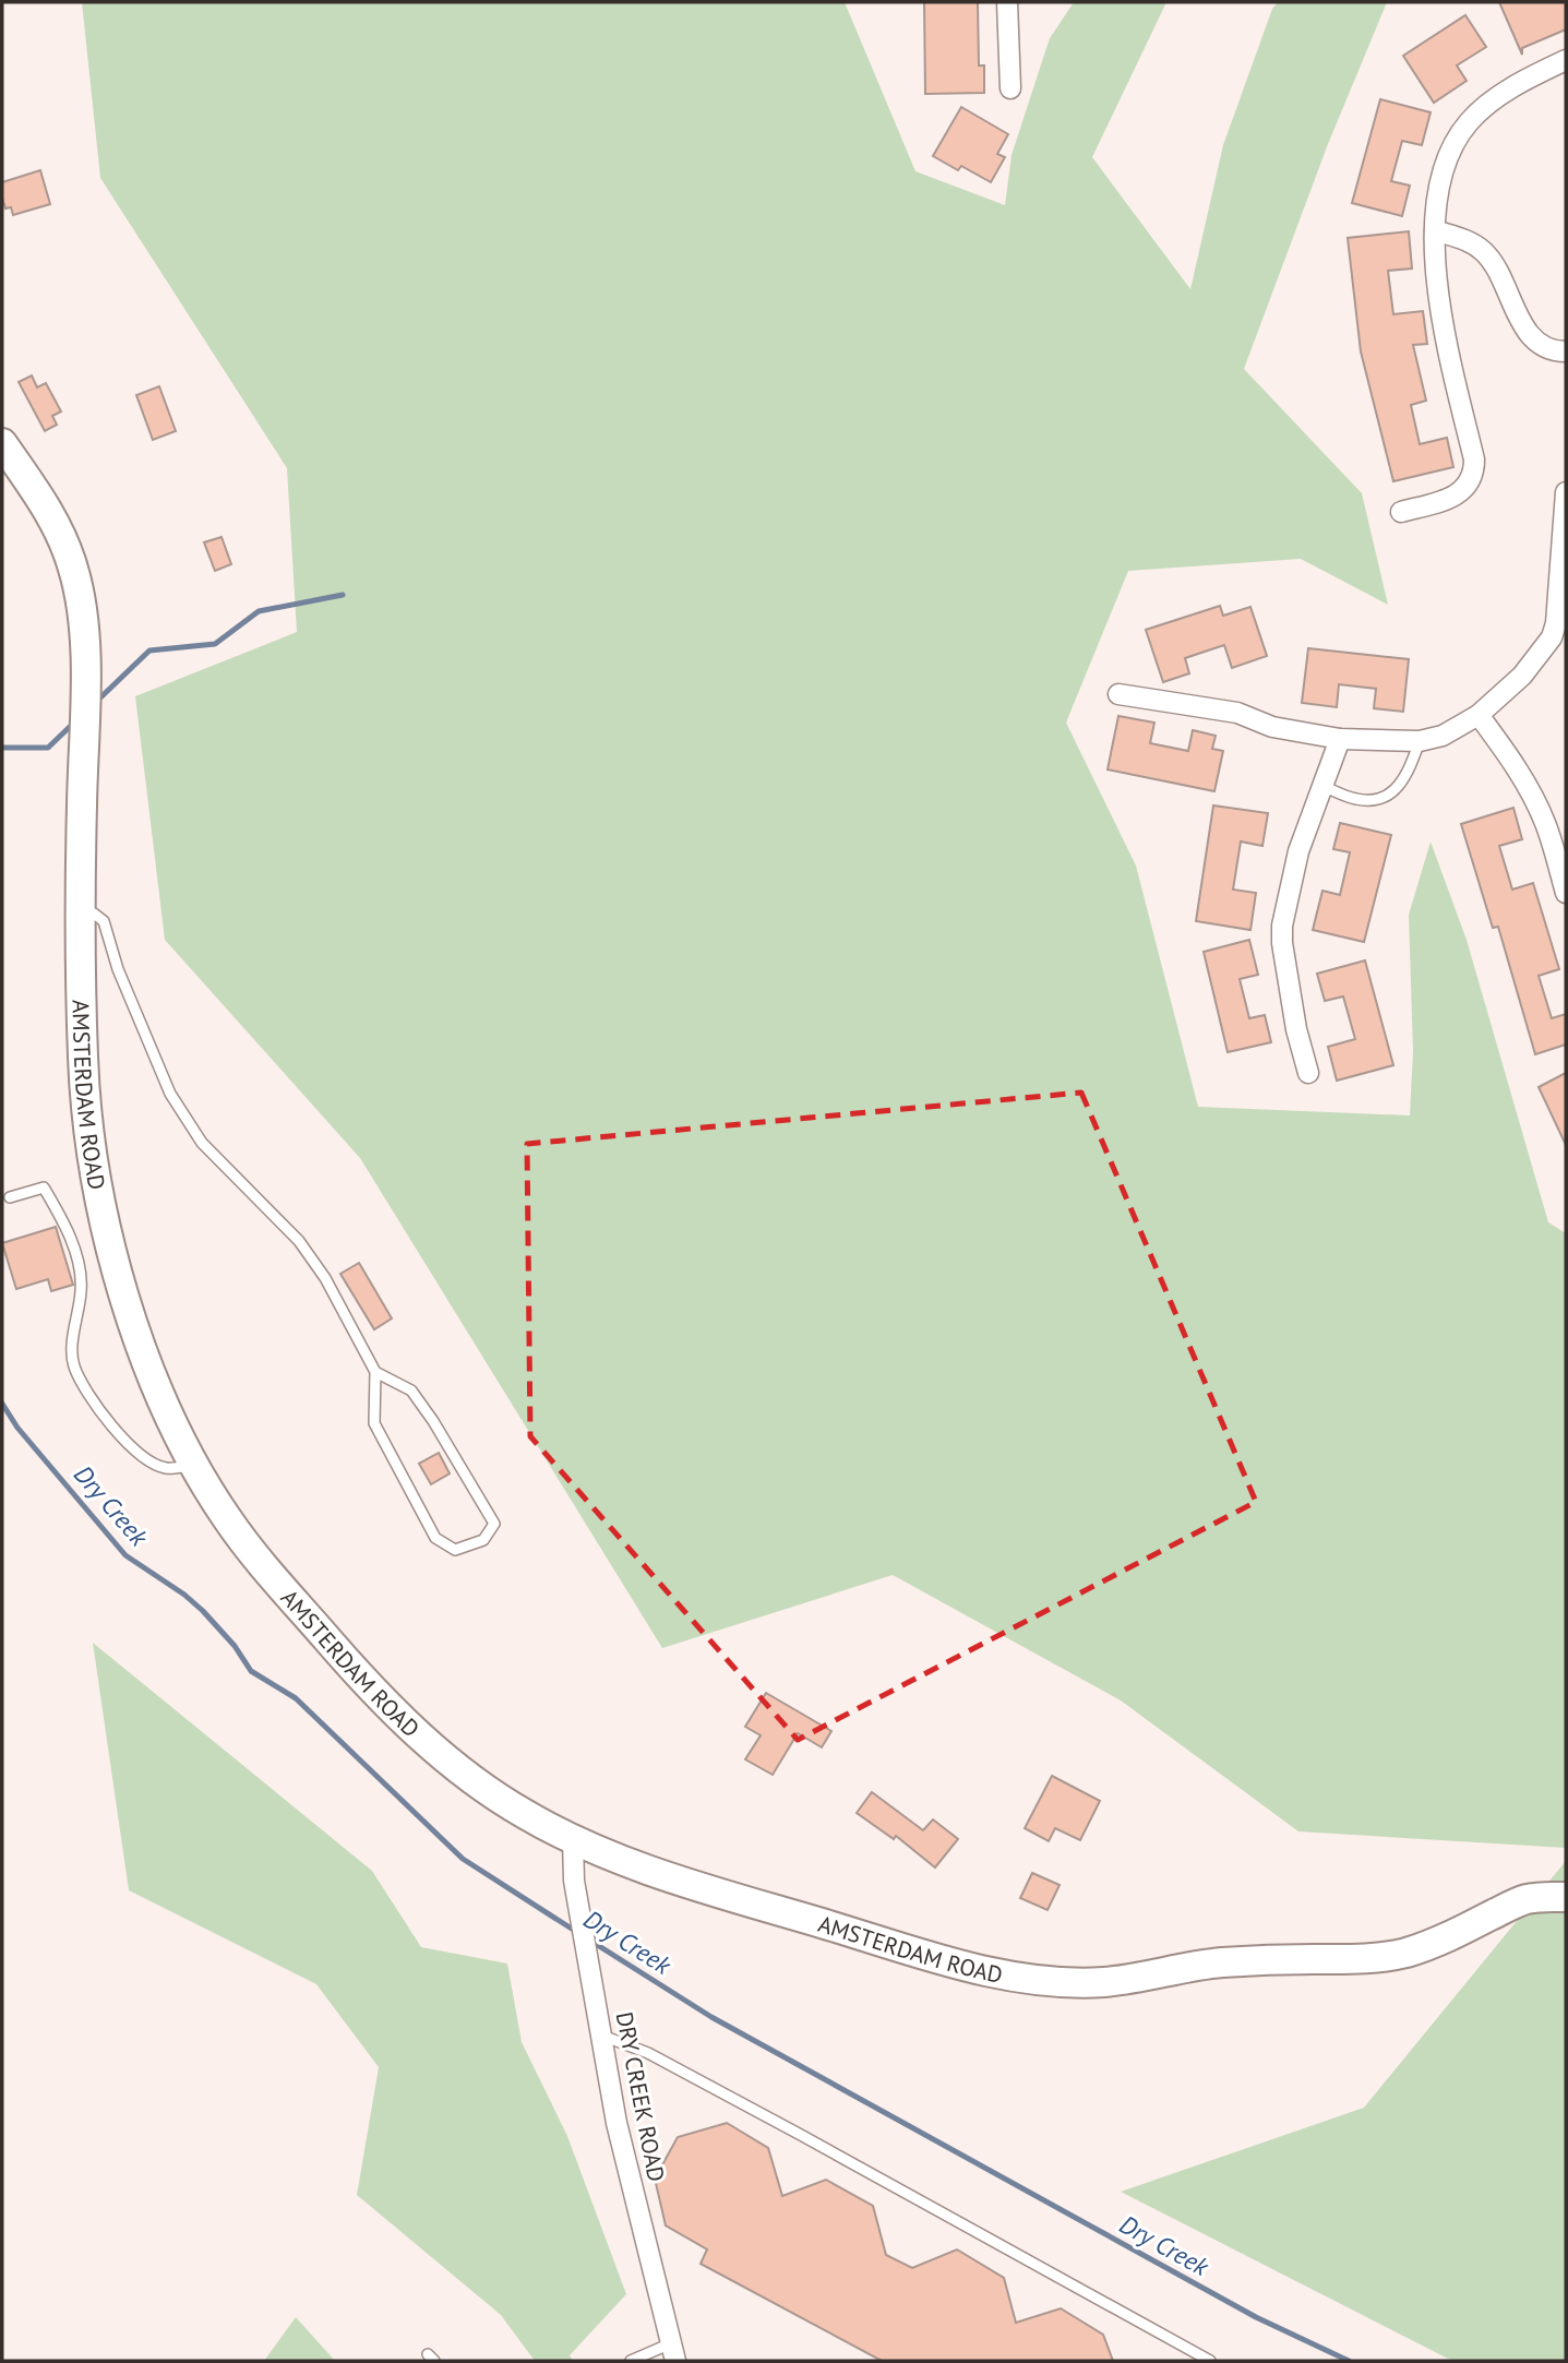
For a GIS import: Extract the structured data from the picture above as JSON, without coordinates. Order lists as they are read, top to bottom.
{
  "streets": {
    "main road": ["AMSTERDAM ROAD"],
    "street": ["DRY CREEK ROAD"]
  },
  "crossings": [
    ["AMSTERDAM ROAD", "DRY CREEK ROAD"]
  ],
  "water": ["Dry Creek"]
}
